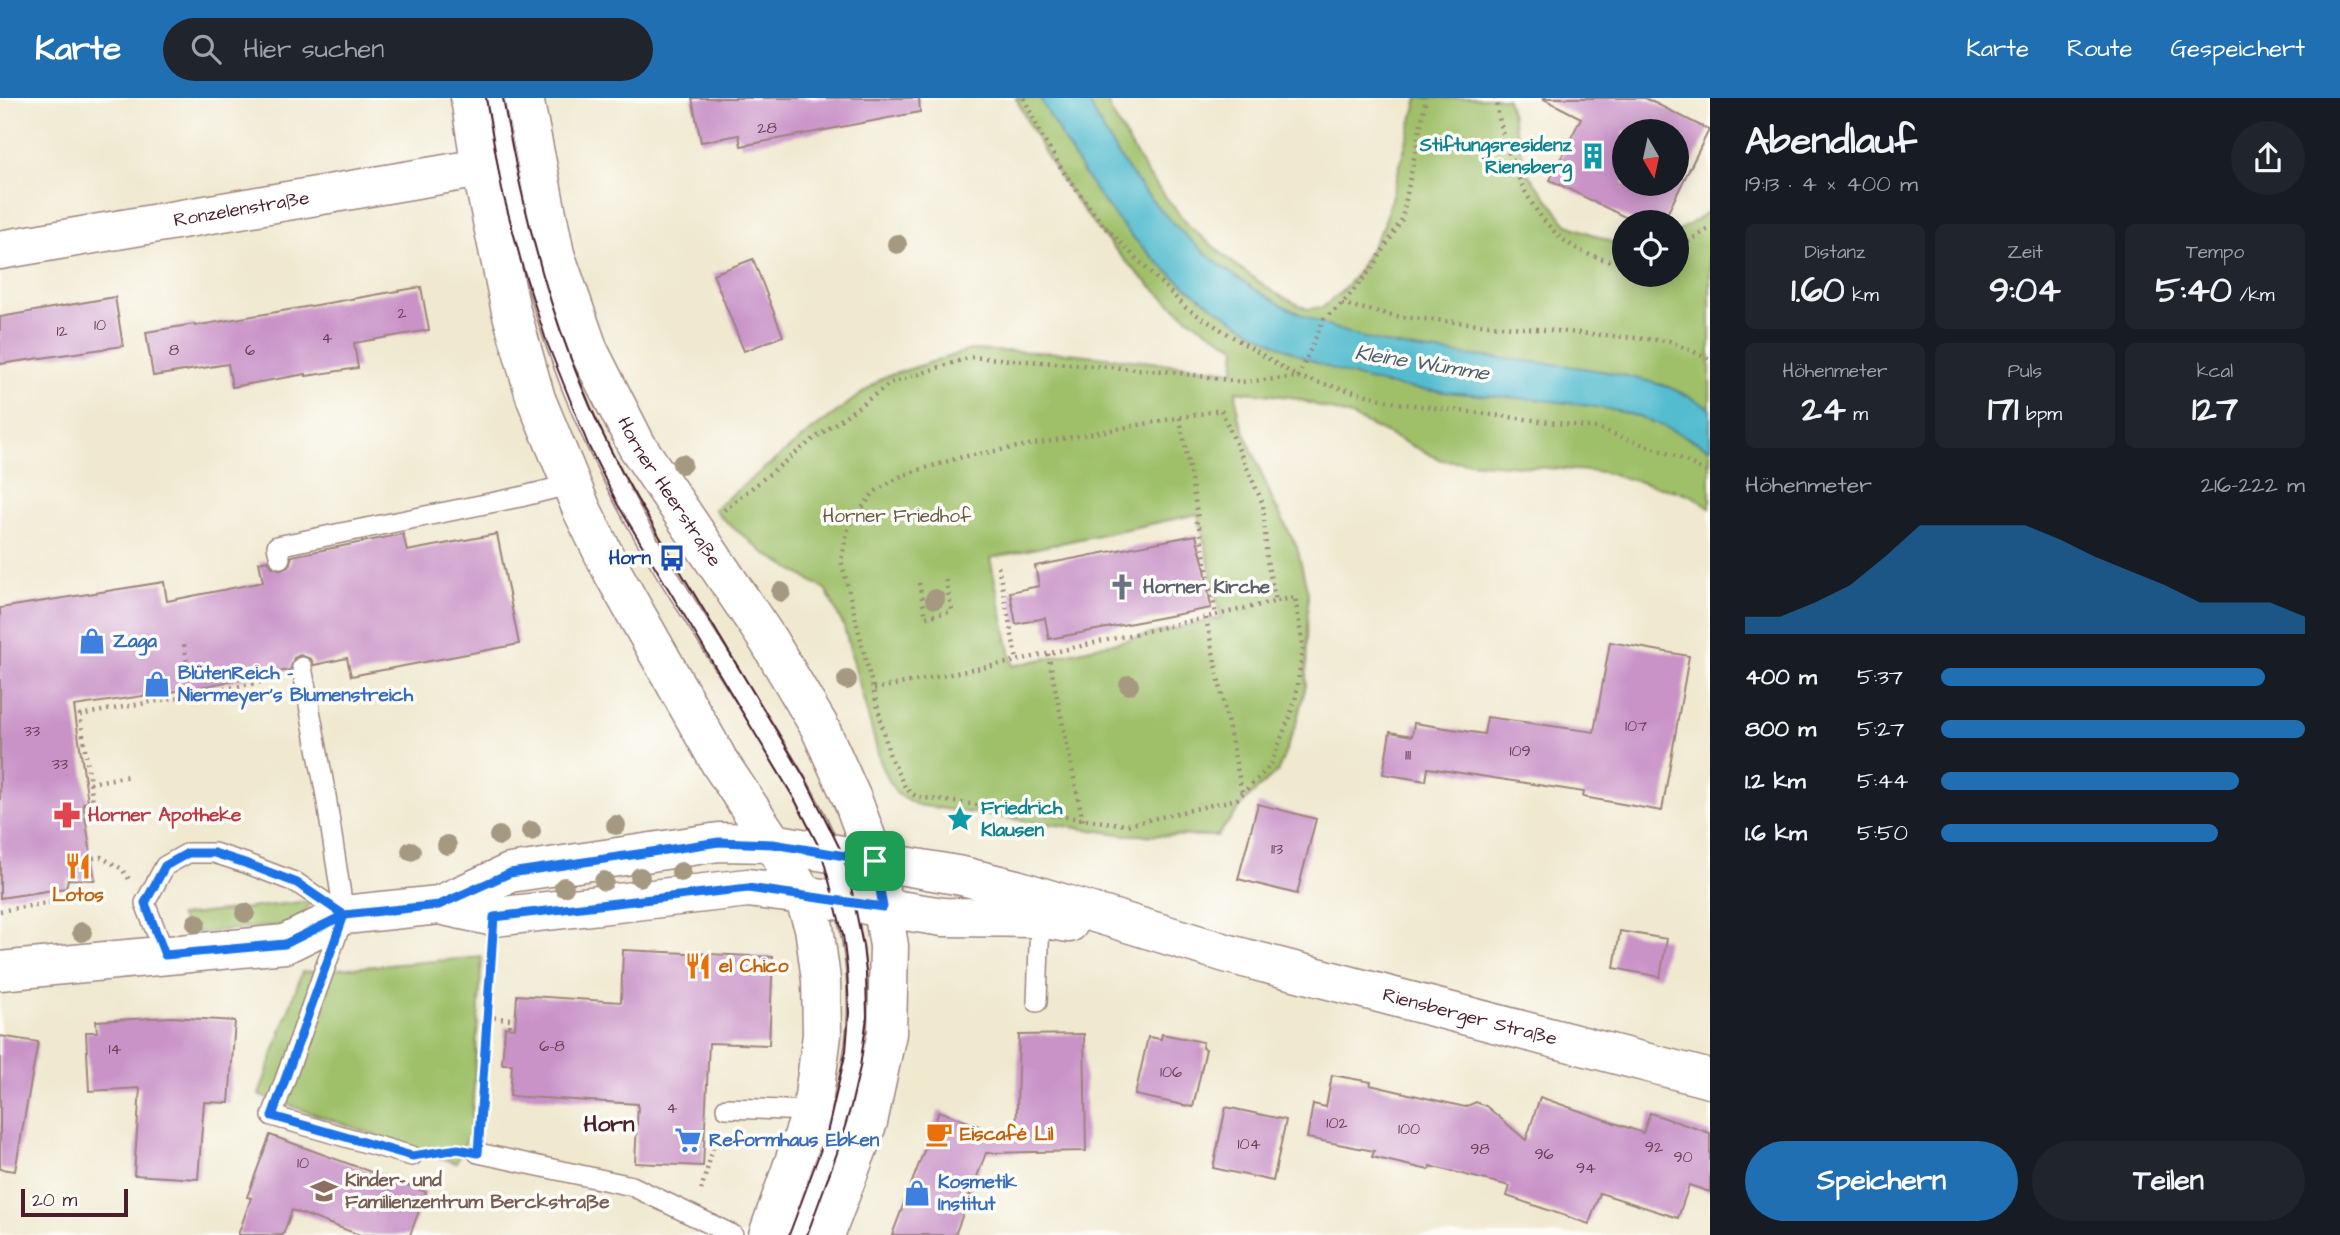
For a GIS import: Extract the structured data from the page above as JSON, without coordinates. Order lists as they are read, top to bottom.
{
  "streets": {
    "street": ["Ronzelenstraße", "Horner Heerstraße", "Riensberger Straße"]
  },
  "crossings": [
    ["Horner Heerstraße", "Riensberger Straße"]
  ],
  "districts": ["Horn"],
  "water": ["Kleine Wümme"],
  "parks": ["Horner Friedhof"],
  "places": {
    "building": ["Stiftungsresidenz Riensberg"],
    "bus stop": ["Horn"],
    "church": ["Horner Kirche"],
    "shop": ["Zaga", "BlütenReich - Niermeyer's Blumenstreich", "Kosmetik Institut"],
    "pharmacy": ["Horner Apotheke"],
    "place": ["Friedrich Klausen"],
    "restaurant": ["Lotos", "el Chico"],
    "cafe": ["Eiscafé Lil"],
    "supermarket": ["Reformhaus Ebken"],
    "school or university": ["Kinder- und Familienzentrum Berckstraße"]
  },
  "house_numbers": [
    "28",
    "2",
    "10",
    "12",
    "4",
    "8",
    "6",
    "107",
    "33",
    "109",
    "111",
    "33",
    "113",
    "6-8",
    "14",
    "106",
    "4",
    "102",
    "100",
    "104",
    "92",
    "98",
    "96",
    "90",
    "10",
    "94"
  ],
  "scale_bar": "20 m",
  "north": "bottom",
  "page": {
    "header": "Karte",
    "search": "Hier suchen",
    "nav": ["Karte", "Route", "Gespeichert"],
    "heading": ["Abendlauf", "19:13 · 4 × 400 m"],
    "stats": [
      ["Distanz", "1.60 km"],
      ["Zeit", "9:04"],
      ["Tempo", "5:40 /km"],
      ["Höhenmeter", "24 m"],
      ["Puls", "171 bpm"],
      ["kcal", "127"]
    ],
    "chart": ["Höhenmeter", "216–222 m"],
    "list": [
      {
        "name": "400 m",
        "note": "5:37"
      },
      {
        "name": "800 m",
        "note": "5:27"
      },
      {
        "name": "1.2 km",
        "note": "5:44"
      },
      {
        "name": "1.6 km",
        "note": "5:50"
      }
    ],
    "buttons": ["Speichern", "Teilen"],
    "scale": "20 m"
  }
}
